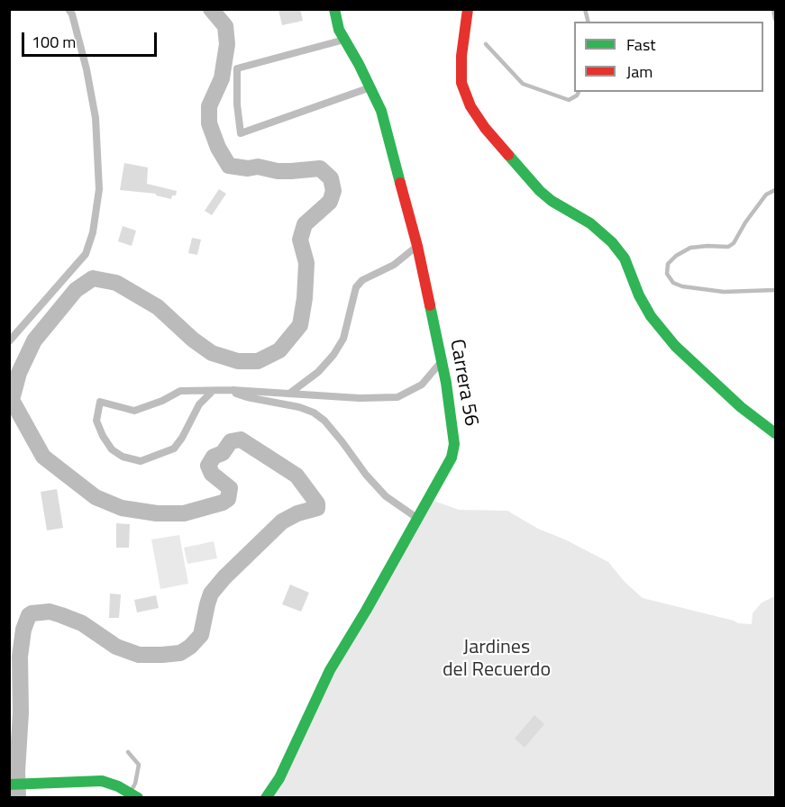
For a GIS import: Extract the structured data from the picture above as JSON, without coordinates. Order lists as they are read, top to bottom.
{
  "streets": {
    "street": ["Carrera 56"]
  },
  "parks": ["Jardines del Recuerdo"],
  "legend": ["Fast", "Jam"],
  "scale_bar": "100 m"
}
